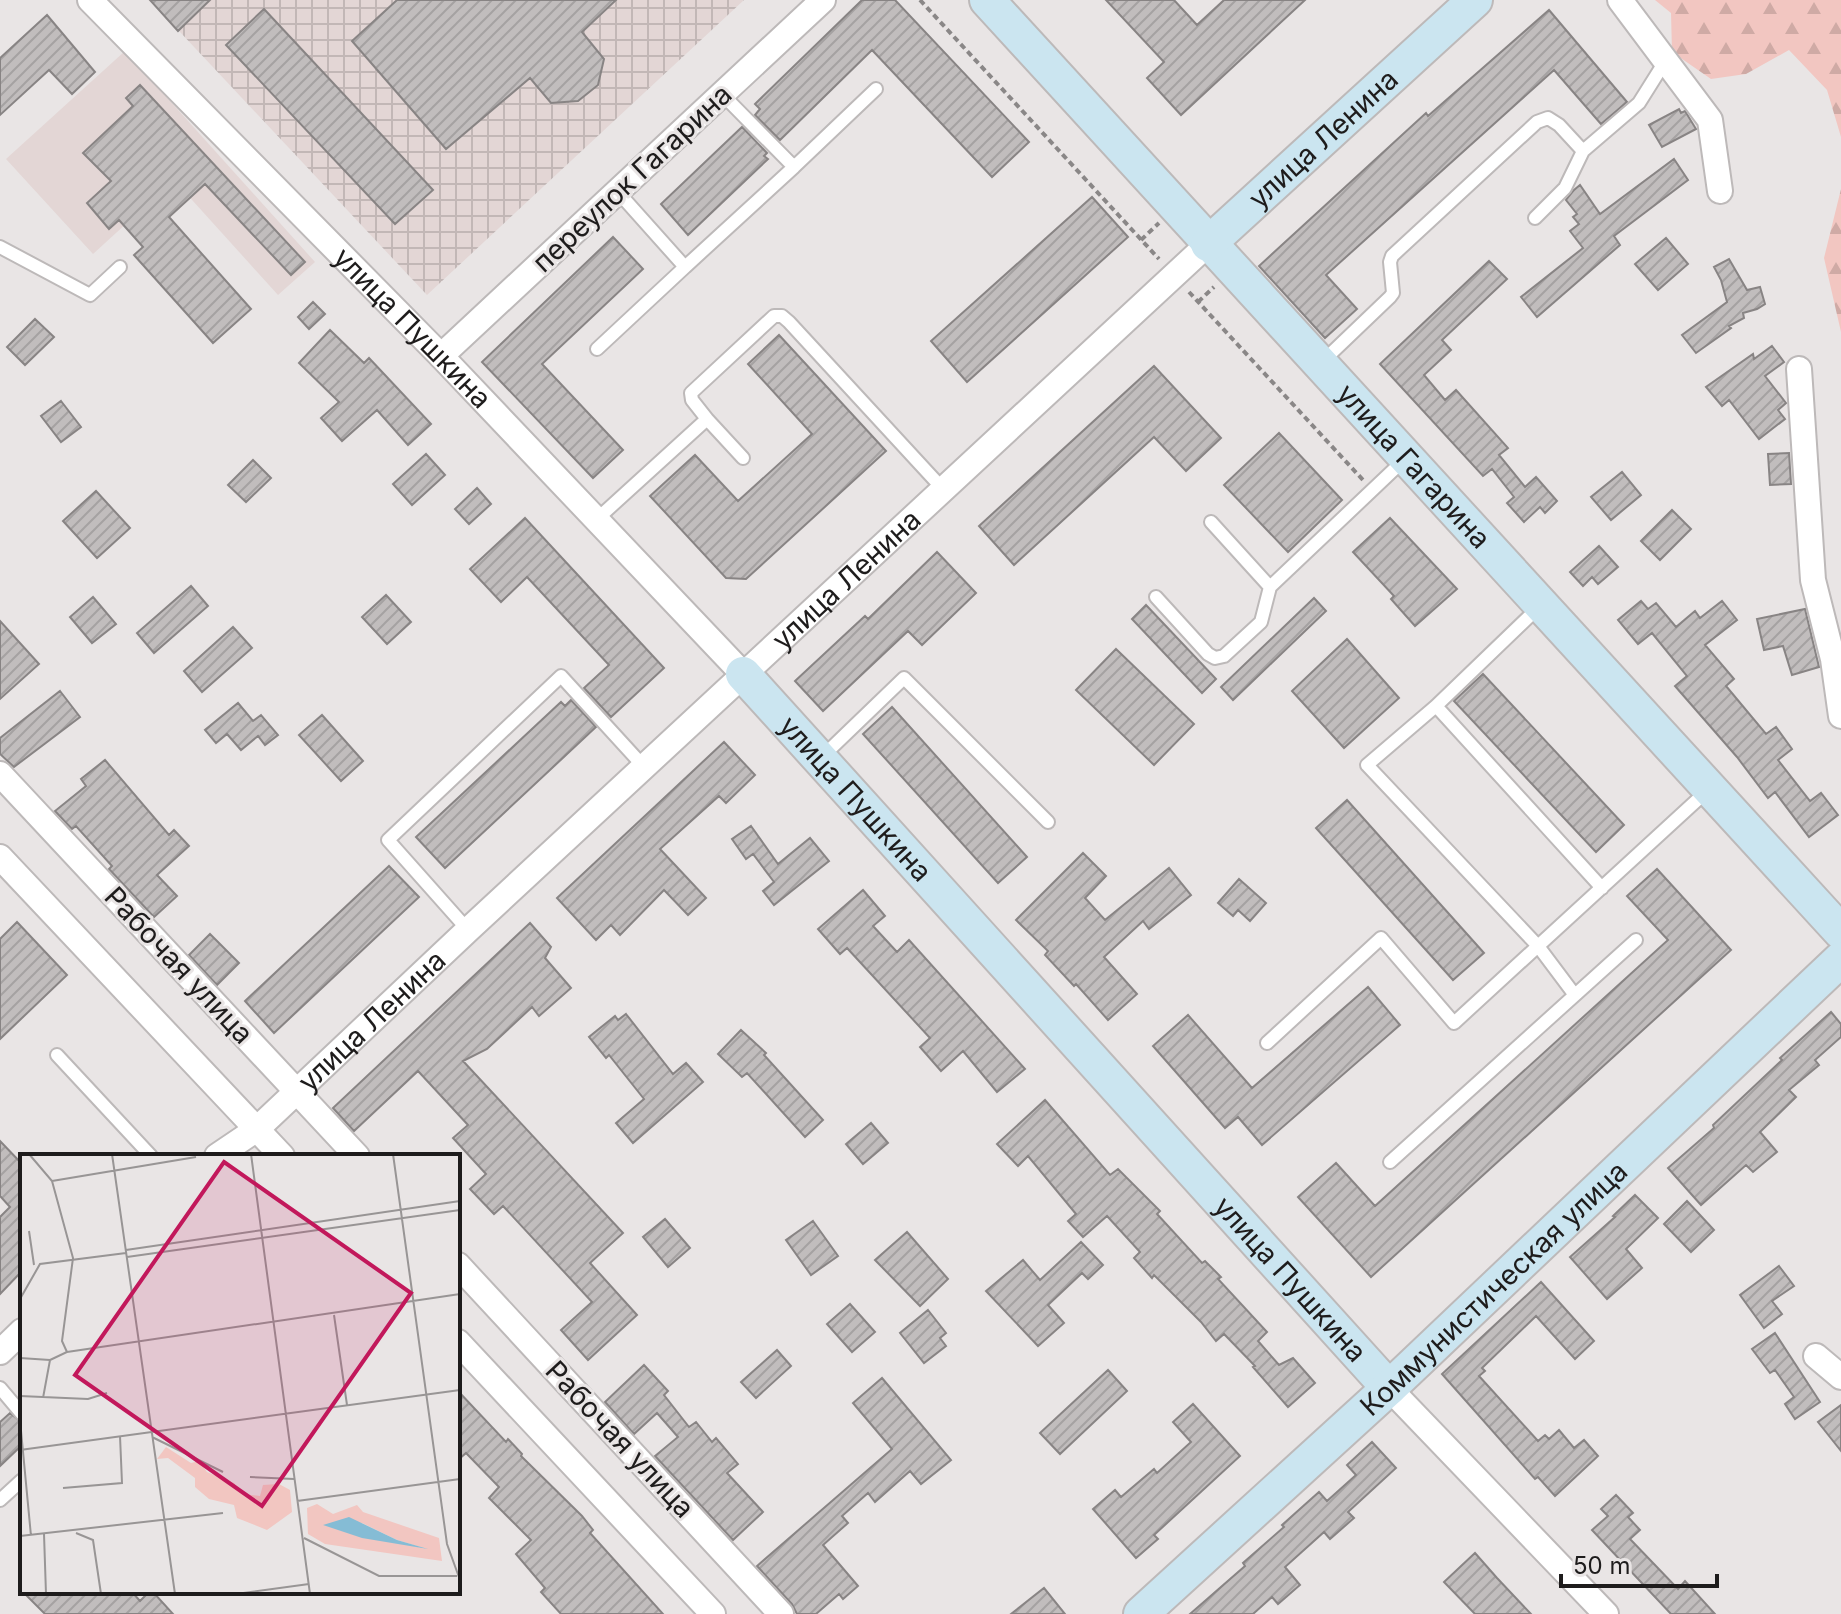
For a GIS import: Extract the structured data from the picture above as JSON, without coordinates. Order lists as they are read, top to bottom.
{
  "streets": {
    "street": [
      "улица Ленина",
      "переулок Гагарина",
      "улица Пушкина",
      "улица Гагарина",
      "Рабочая улица",
      "Коммунистическая улица"
    ]
  },
  "crossings": [
    ["улица Ленина", "улица Пушкина"],
    ["улица Ленина", "улица Гагарина"],
    ["улица Ленина", "Рабочая улица"],
    ["переулок Гагарина", "улица Пушкина"],
    ["улица Пушкина", "Коммунистическая улица"]
  ],
  "scale_bar": "50 m"
}
